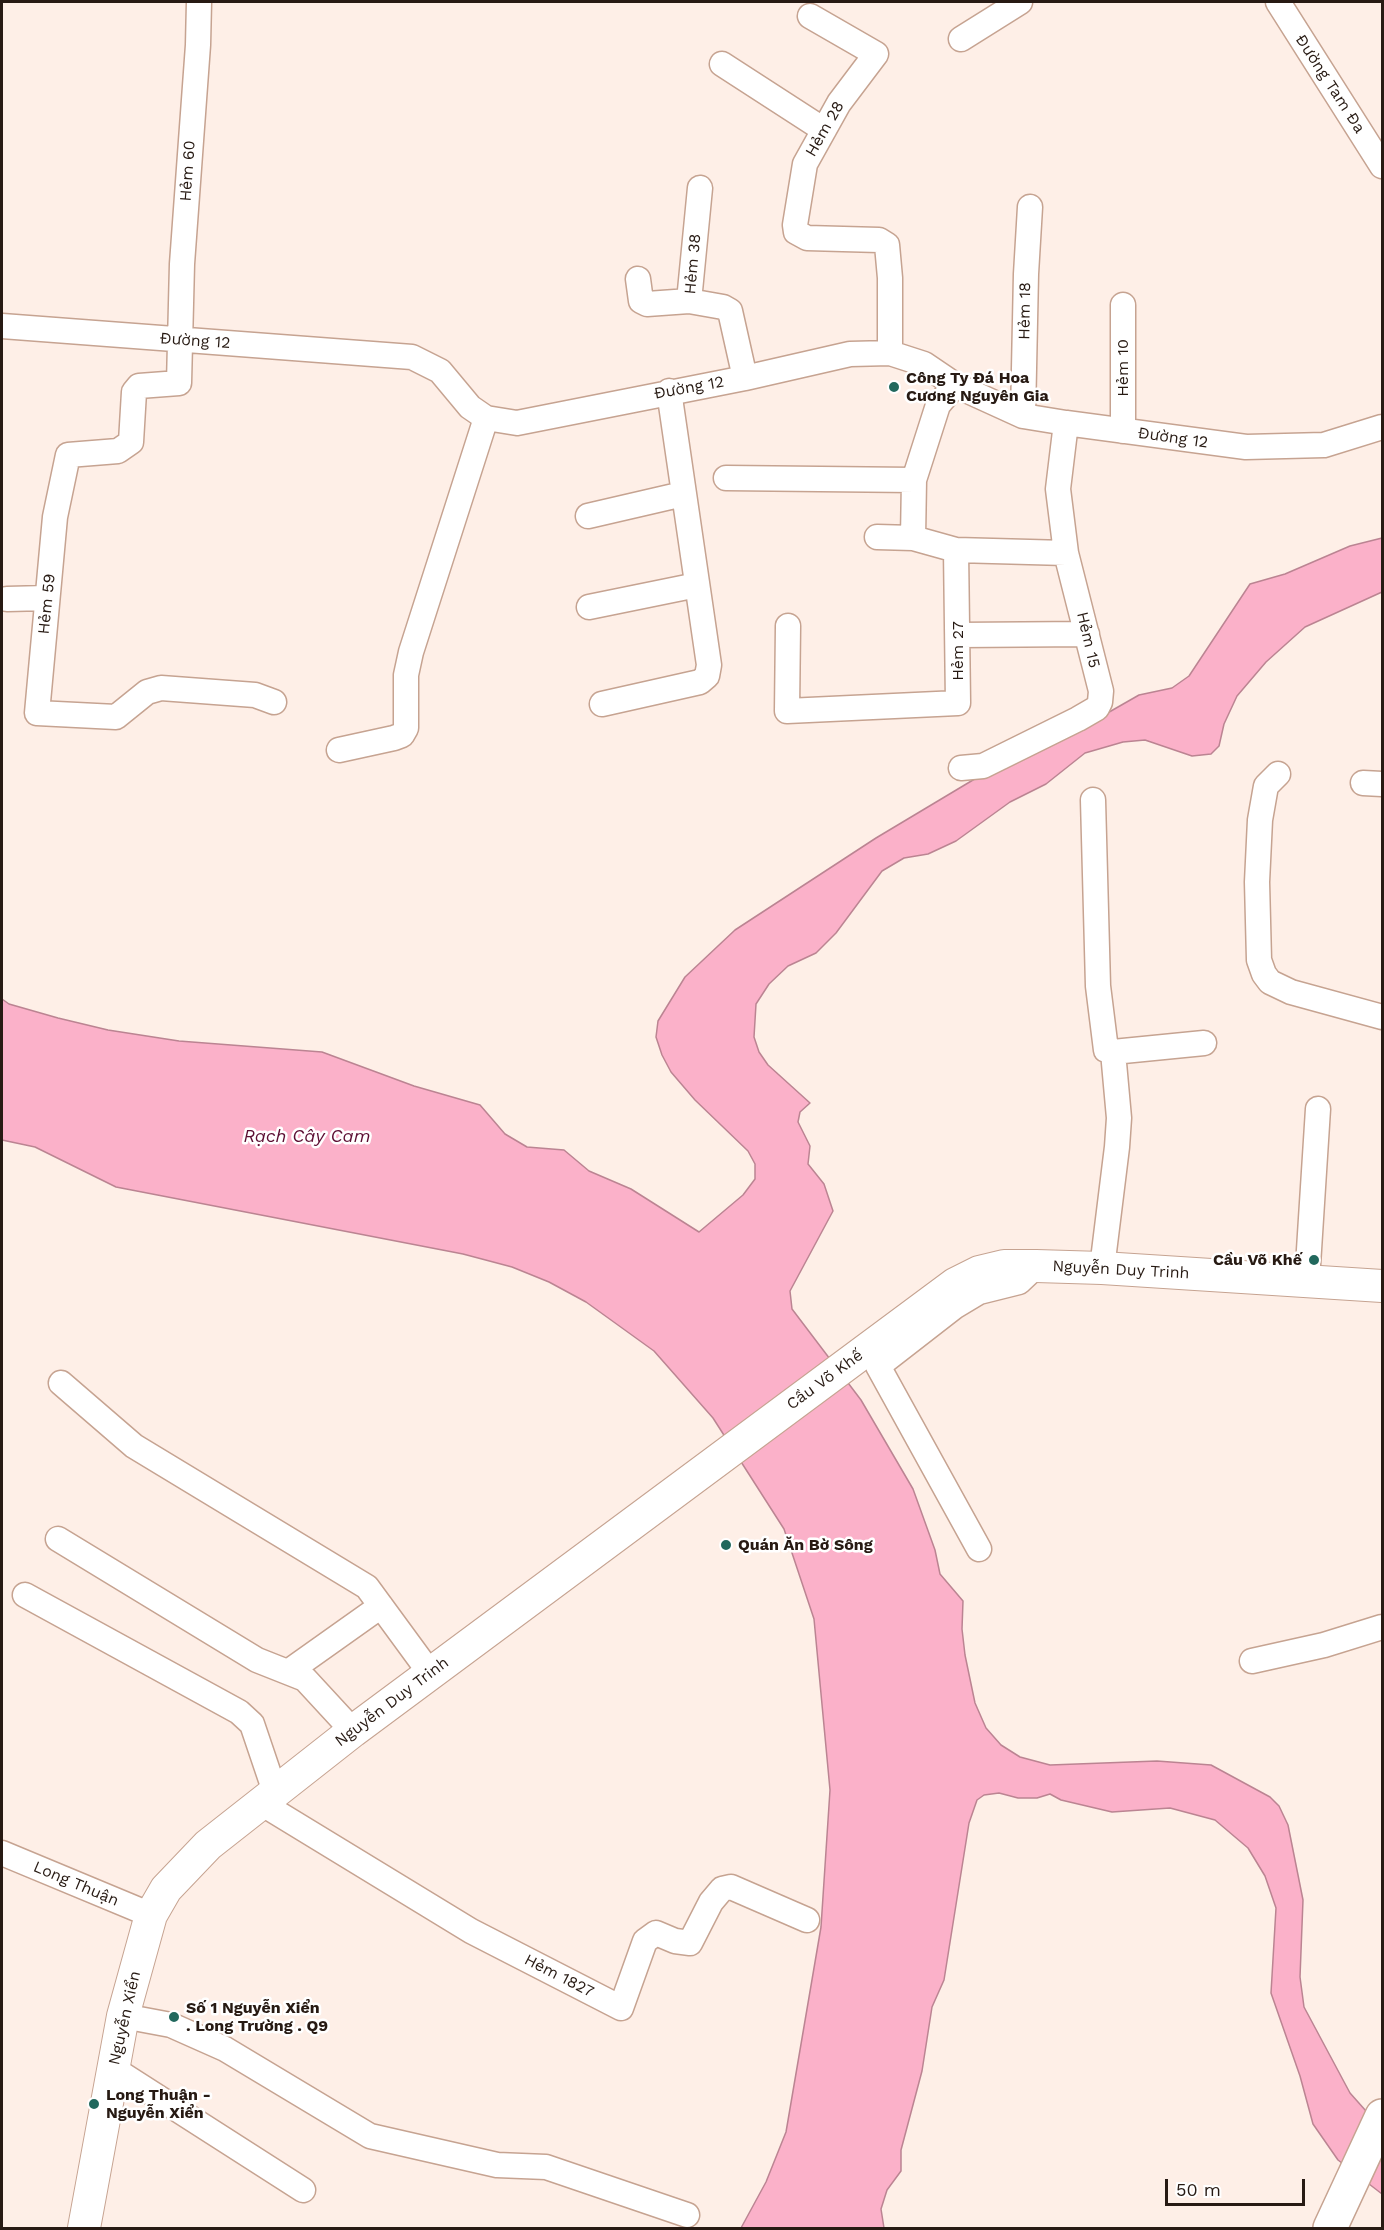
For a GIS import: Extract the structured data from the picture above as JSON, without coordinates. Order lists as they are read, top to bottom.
{
  "streets": {
    "main road": ["Nguyễn Duy Trinh", "Cầu Võ Khế", "Nguyễn Xiển"],
    "street": [
      "Đường Tam Đa",
      "Hẻm 28",
      "Hẻm 60",
      "Hẻm 38",
      "Hẻm 18",
      "Đường 12",
      "Hẻm 10",
      "Hẻm 59",
      "Hẻm 15",
      "Hẻm 27",
      "Long Thuận",
      "Hẻm 1827"
    ]
  },
  "crossings": [
    ["Hẻm 28", "Đường 12"],
    ["Hẻm 60", "Đường 12"],
    ["Hẻm 60", "Hẻm 59"],
    ["Hẻm 38", "Đường 12"],
    ["Hẻm 18", "Đường 12"],
    ["Đường 12", "Hẻm 10"],
    ["Đường 12", "Hẻm 59"],
    ["Đường 12", "Hẻm 15"],
    ["Nguyễn Duy Trinh", "Cầu Võ Khế"],
    ["Nguyễn Duy Trinh", "Long Thuận"],
    ["Nguyễn Duy Trinh", "Hẻm 1827"],
    ["Nguyễn Duy Trinh", "Nguyễn Xiển"],
    ["Long Thuận", "Nguyễn Xiển"]
  ],
  "water": ["Rạch Cây Cam"],
  "places": [
    "Công Ty Đá Hoa Cương Nguyên Gia",
    "Cầu Võ Khế",
    "Quán Ăn Bờ Sông",
    "Số 1 Nguyễn Xiển . Long Trường . Q9",
    "Long Thuận - Nguyễn Xiển"
  ],
  "scale_bar": "50 m"
}
